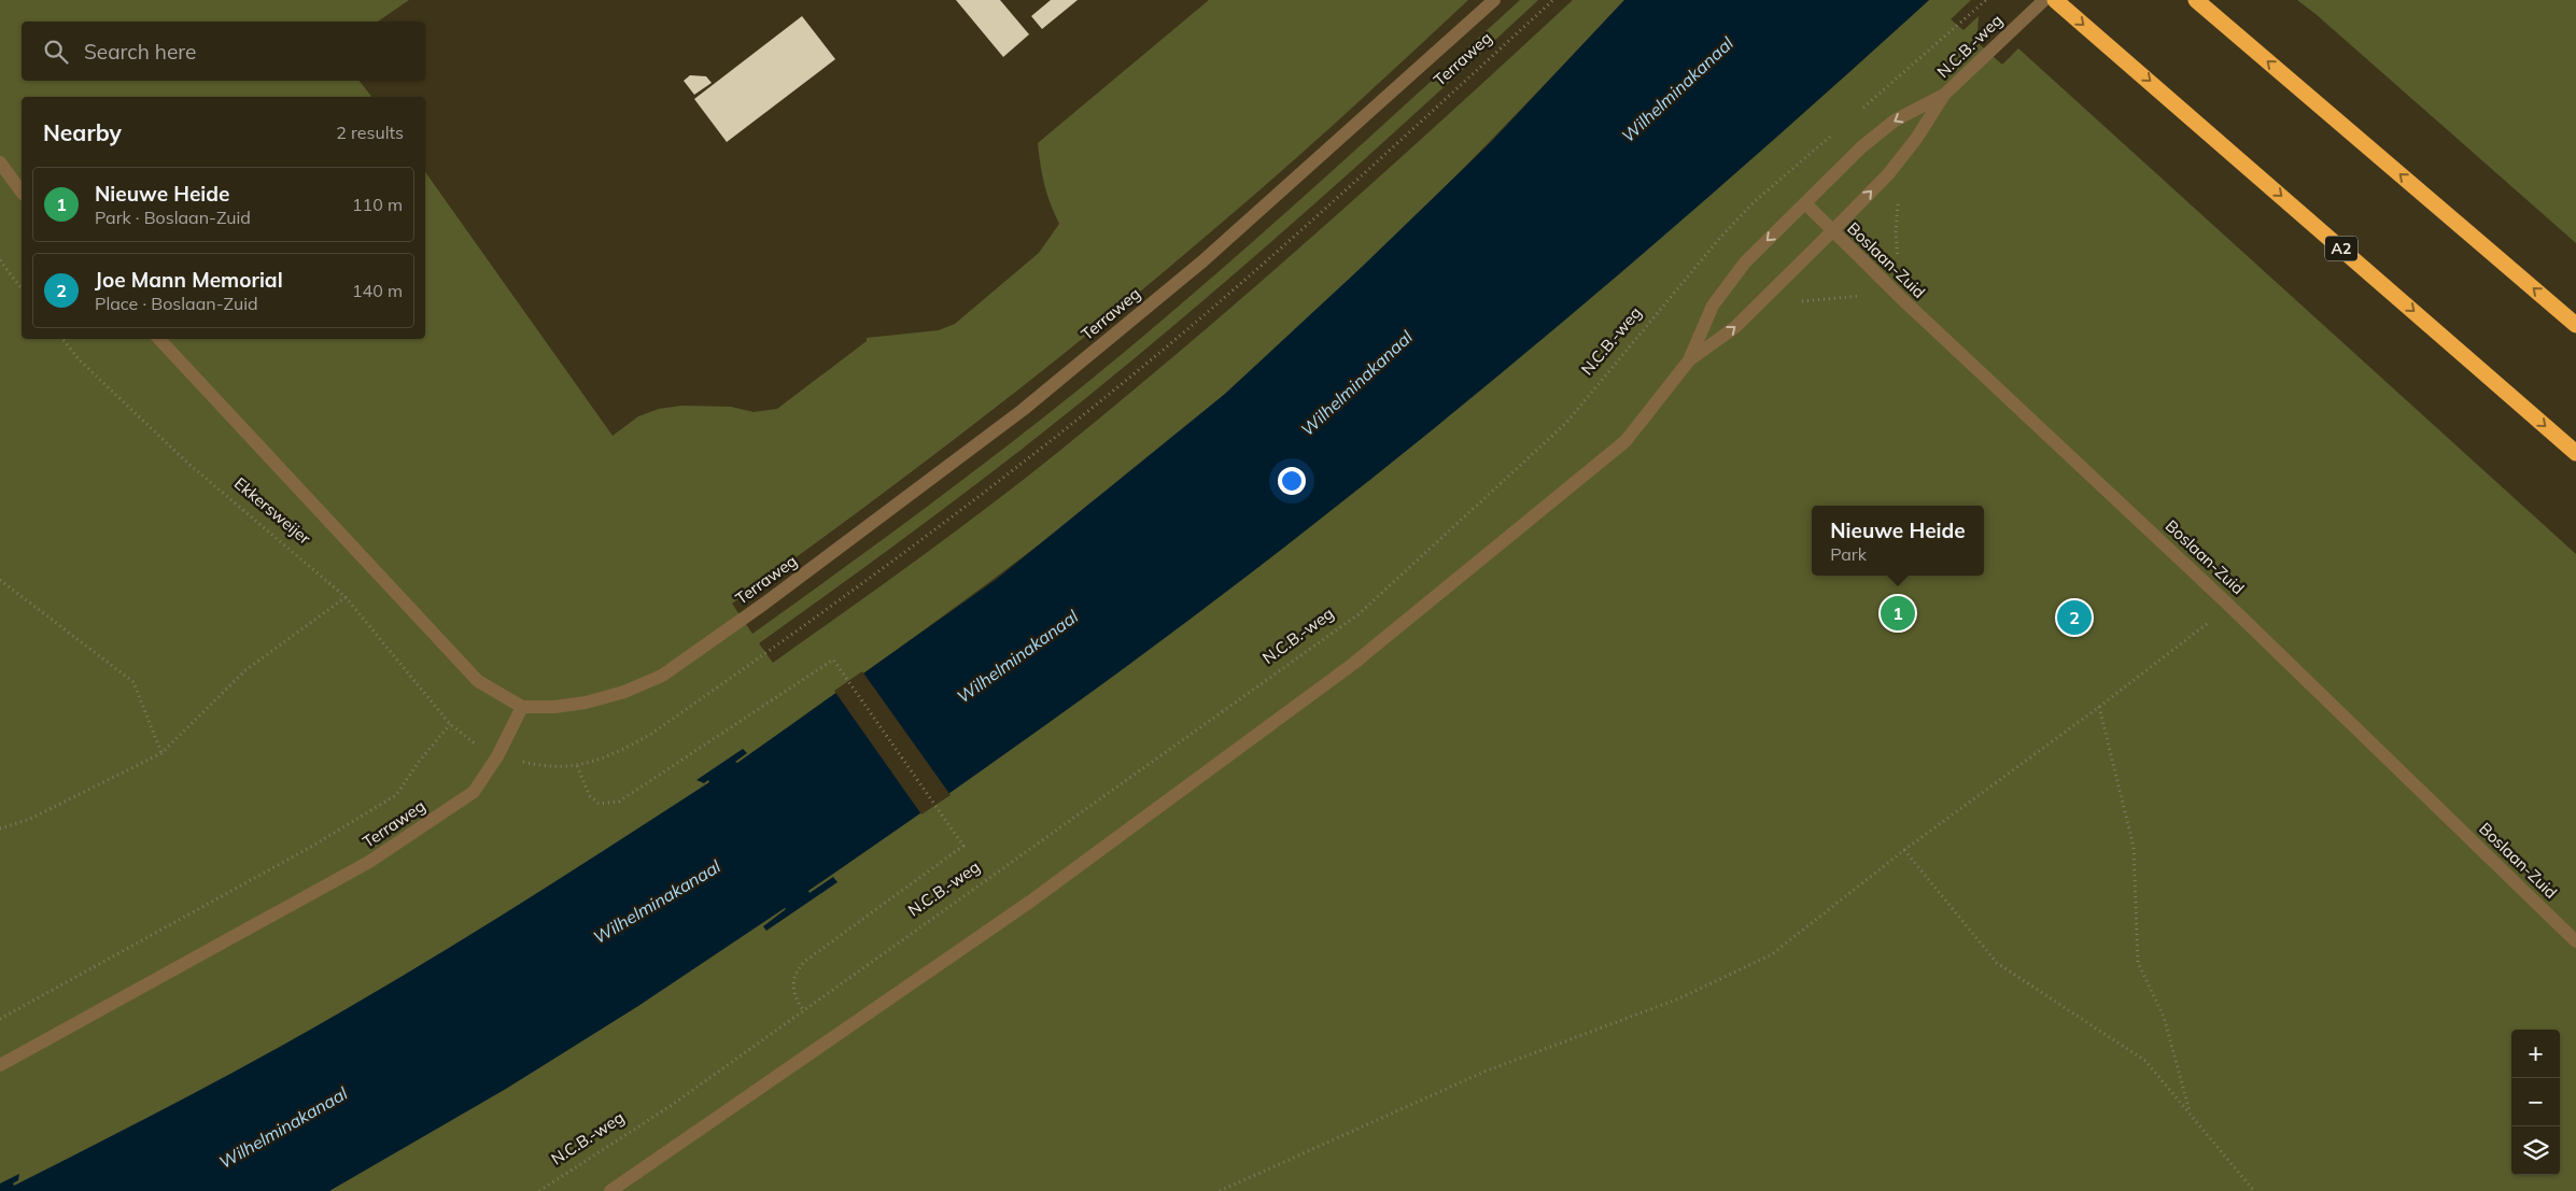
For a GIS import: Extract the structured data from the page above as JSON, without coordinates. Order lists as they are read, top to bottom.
{
  "streets": {
    "highway": ["A2"],
    "street": [
      "N.C.B.-weg",
      "Terraweg",
      "Boslaan-Zuid",
      "Ekkersweijer"
    ]
  },
  "crossings": [
    ["N.C.B.-weg", "Terraweg"],
    ["N.C.B.-weg", "Boslaan-Zuid"],
    ["Terraweg", "Ekkersweijer"]
  ],
  "water": ["Wilhelminakanaal"],
  "page": {
    "search": "Search here",
    "heading": ["Nearby", "2 results"],
    "list": [
      {
        "mark": "1",
        "name": "Nieuwe Heide",
        "note": "Park · Boslaan-Zuid",
        "value": "110 m"
      },
      {
        "mark": "2",
        "name": "Joe Mann Memorial",
        "note": "Place · Boslaan-Zuid",
        "value": "140 m"
      }
    ],
    "popup": ["Nieuwe Heide", "Park"],
    "pins": ["1", "2"],
    "map_buttons": ["+", "−"]
  }
}
